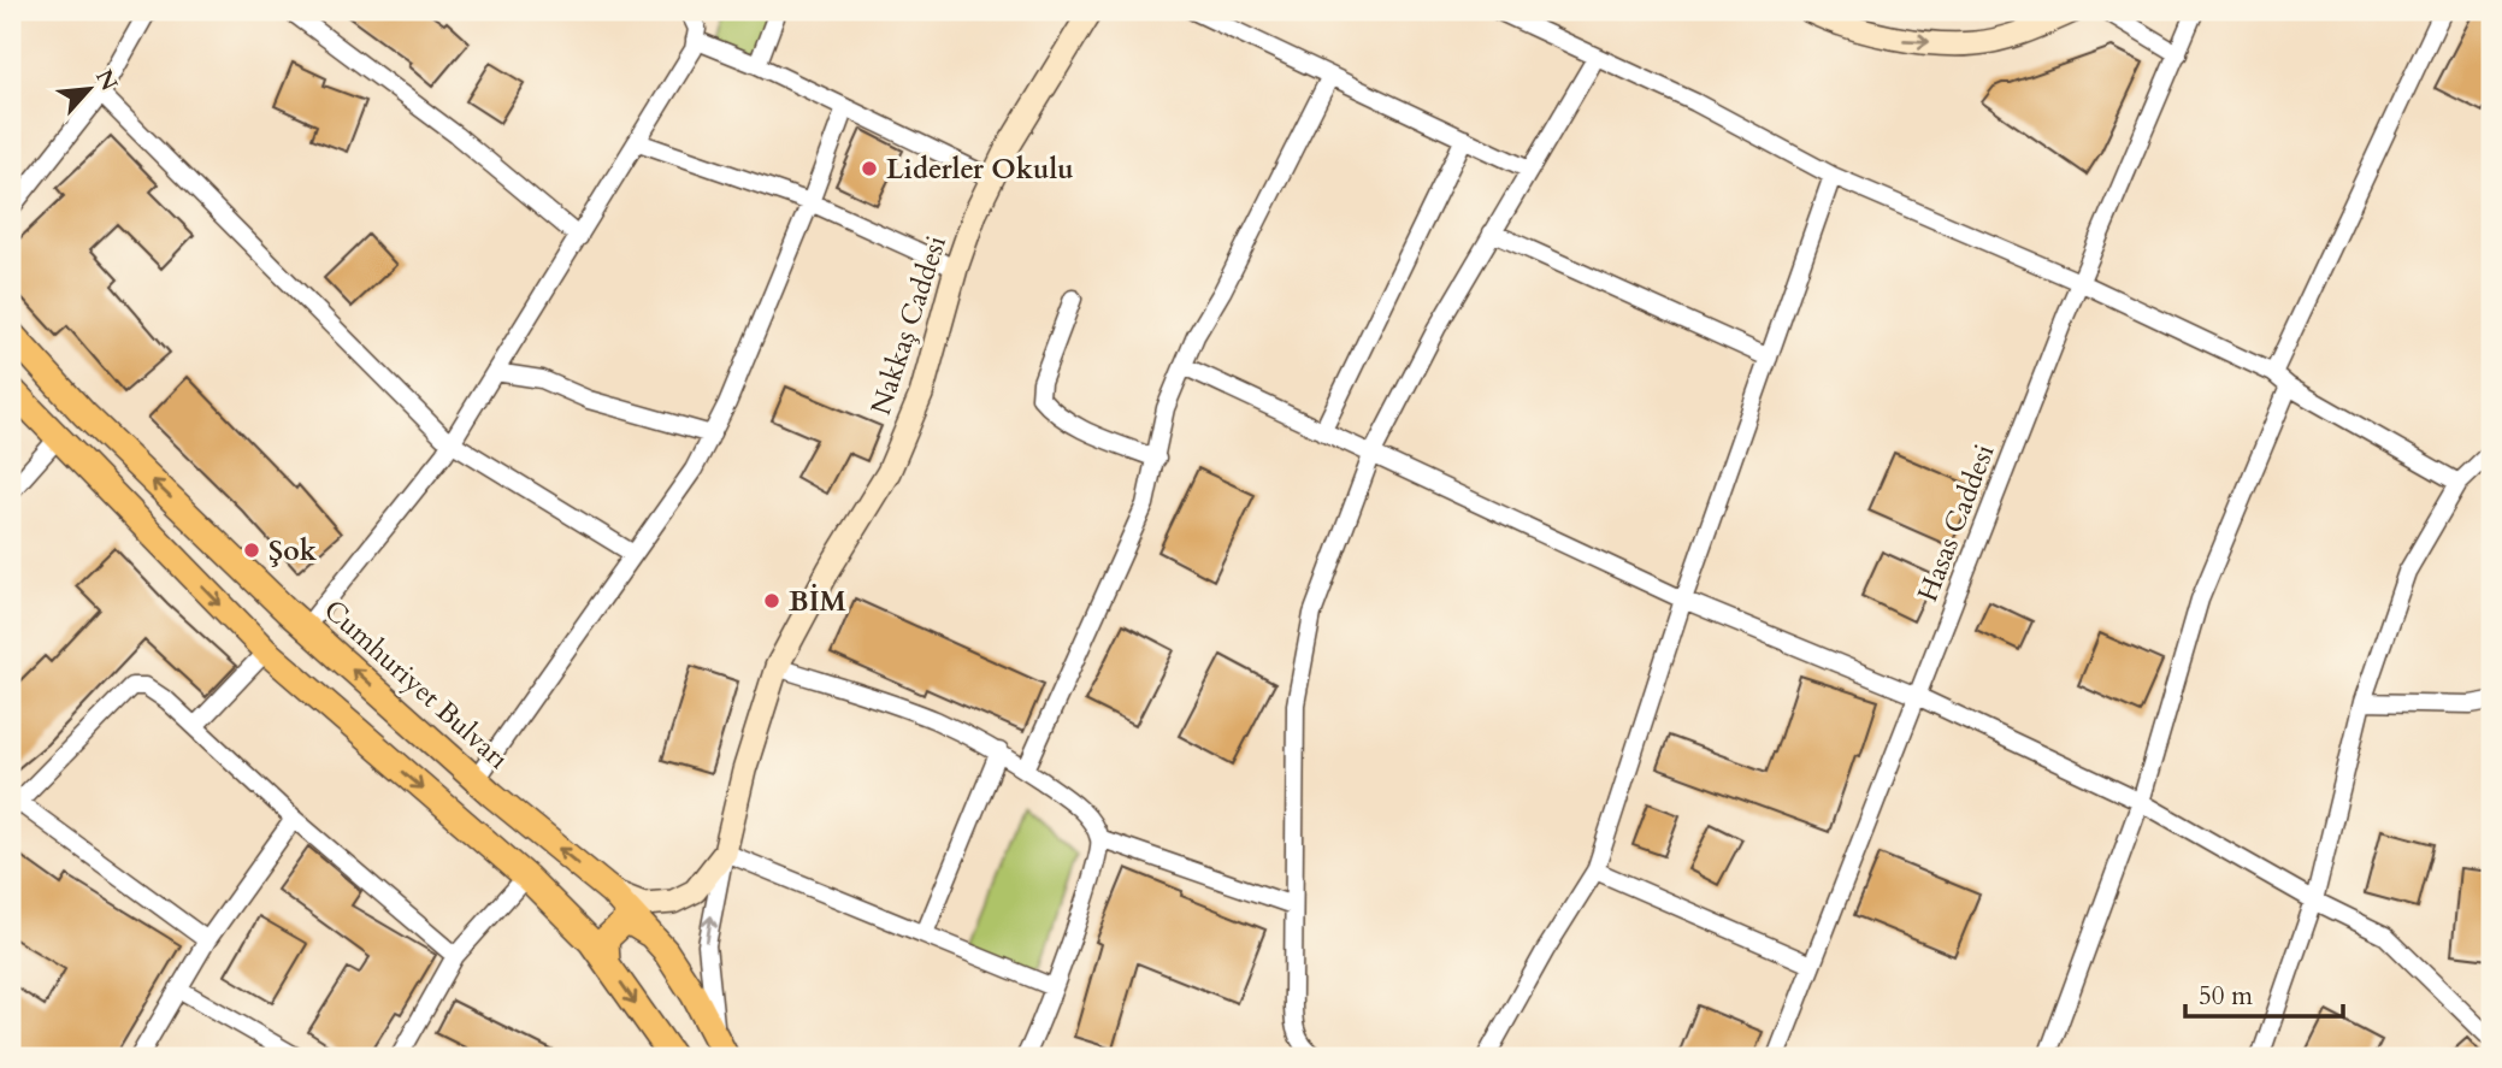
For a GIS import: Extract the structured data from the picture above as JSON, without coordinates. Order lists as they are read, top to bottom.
{
  "streets": {
    "main road": ["Cumhuriyet Bulvarı"],
    "street": ["Nakkaş Caddesi", "Hasas Caddesi"]
  },
  "places": ["Liderler Okulu", "Şok", "BİM"],
  "scale_bar": "50 m",
  "north": "top right"
}
